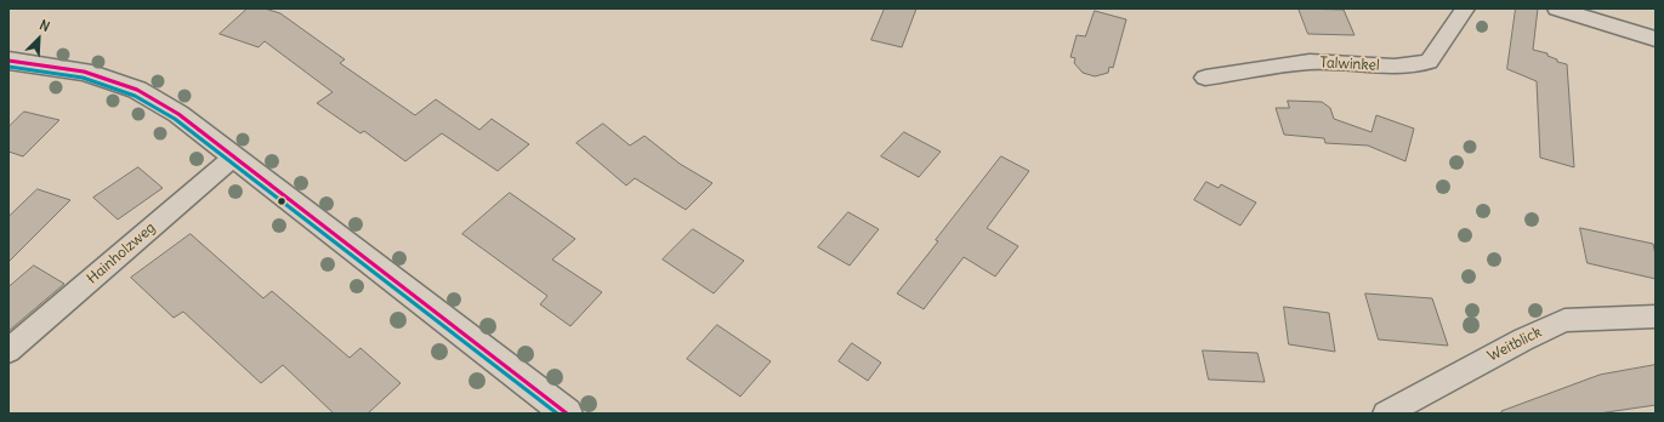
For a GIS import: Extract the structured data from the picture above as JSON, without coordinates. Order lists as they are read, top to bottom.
{
  "streets": {
    "street": ["Talwinkel", "Hainholzweg", "Weitblick"]
  },
  "north": "top right"
}
